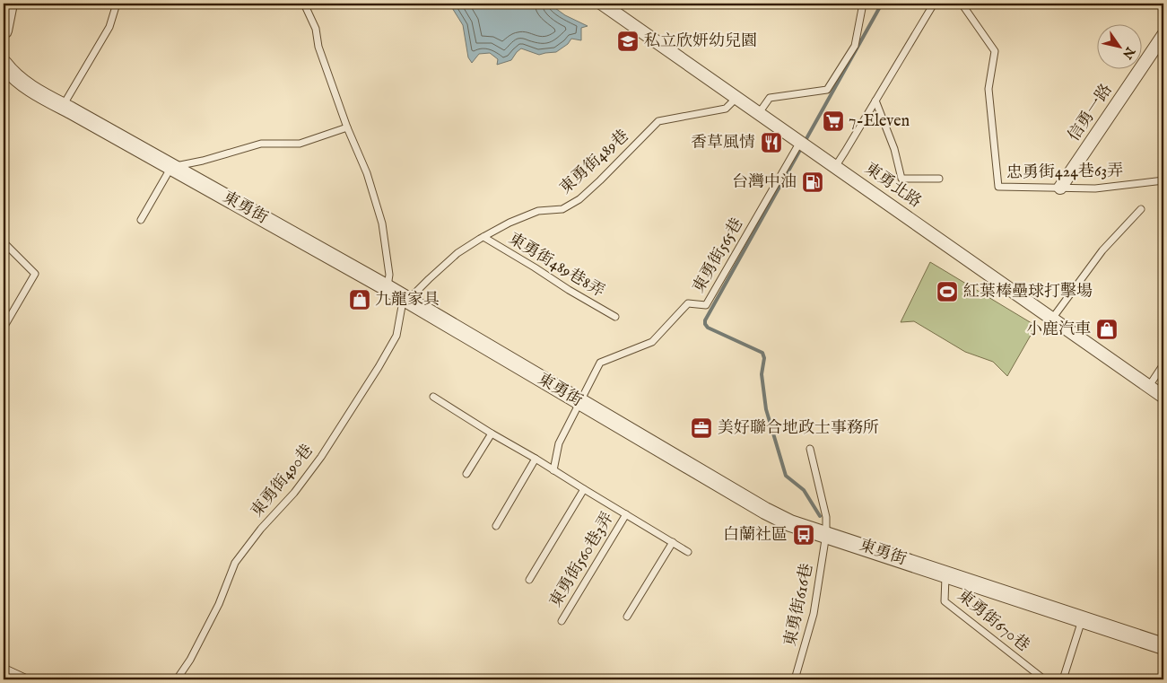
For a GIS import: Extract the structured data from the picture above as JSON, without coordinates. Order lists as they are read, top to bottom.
{
  "streets": {
    "street": ["信勇一路", "東勇北路", "東勇街"],
    "lane": [
      "東勇街489巷",
      "忠勇街424巷63弄",
      "東勇街565巷",
      "東勇街489巷8弄",
      "東勇街490巷",
      "東勇街560巷3弄",
      "東勇街616巷",
      "東勇街670巷"
    ]
  },
  "crossings": [
    ["信勇一路", "忠勇街424巷63弄"],
    ["東勇街489巷", "東勇北路"],
    ["東勇街489巷", "東勇街"],
    ["東勇街489巷", "東勇街489巷8弄"],
    ["東勇街489巷", "東勇街490巷"],
    ["東勇北路", "東勇街565巷"],
    ["東勇街", "東勇街565巷"],
    ["東勇街", "東勇街490巷"],
    ["東勇街", "東勇街616巷"],
    ["東勇街", "東勇街670巷"]
  ],
  "places": {
    "school or university": ["私立欣妍幼兒園"],
    "supermarket": ["7-Eleven"],
    "restaurant": ["香草風情"],
    "fuel station": ["台灣中油"],
    "sports": ["紅葉棒壘球打擊場"],
    "shop": ["九龍家具", "小鹿汽車"],
    "office": ["美好聯合地政士事務所"],
    "bus stop": ["白蘭社區"]
  },
  "north": "bottom right"
}
